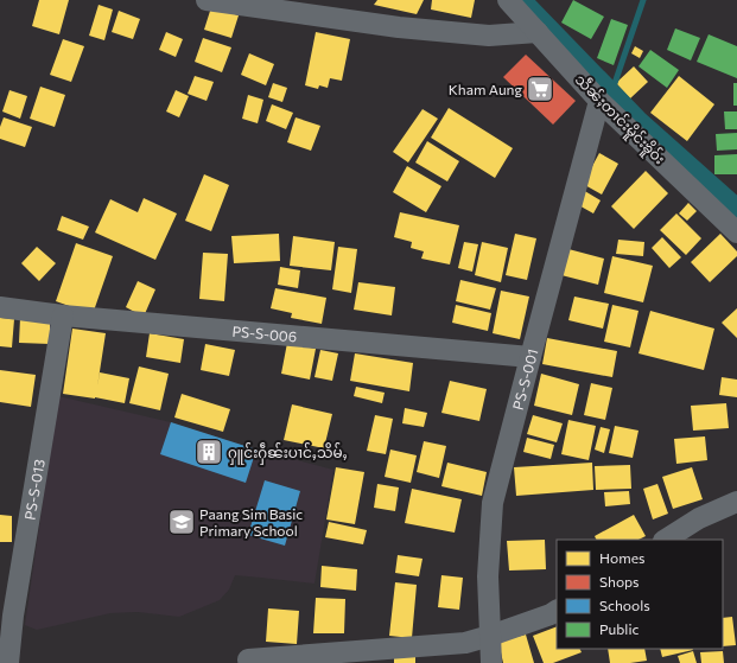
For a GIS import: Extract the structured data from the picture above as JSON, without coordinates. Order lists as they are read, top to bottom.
{
  "streets": {
    "street": [
      "သဵၼ်ႈတၢင်းမိူင်းၶိူဝ်း",
      "PS-S-006",
      "PS-S-001",
      "PS-S-013"
    ]
  },
  "crossings": [
    ["သဵၼ်ႈတၢင်းမိူင်းၶိူဝ်း", "PS-S-001"],
    ["PS-S-006", "PS-S-001"],
    ["PS-S-006", "PS-S-013"]
  ],
  "places": {
    "supermarket": ["Kham Aung"],
    "building": ["ႁူင်းႁဵꧣ်းပၢင်ႇသိမ်ႇ"],
    "school or university": ["Paang Sim Basic Primary School"]
  },
  "legend": [
    "Homes",
    "Shops",
    "Schools",
    "Public"
  ]
}
